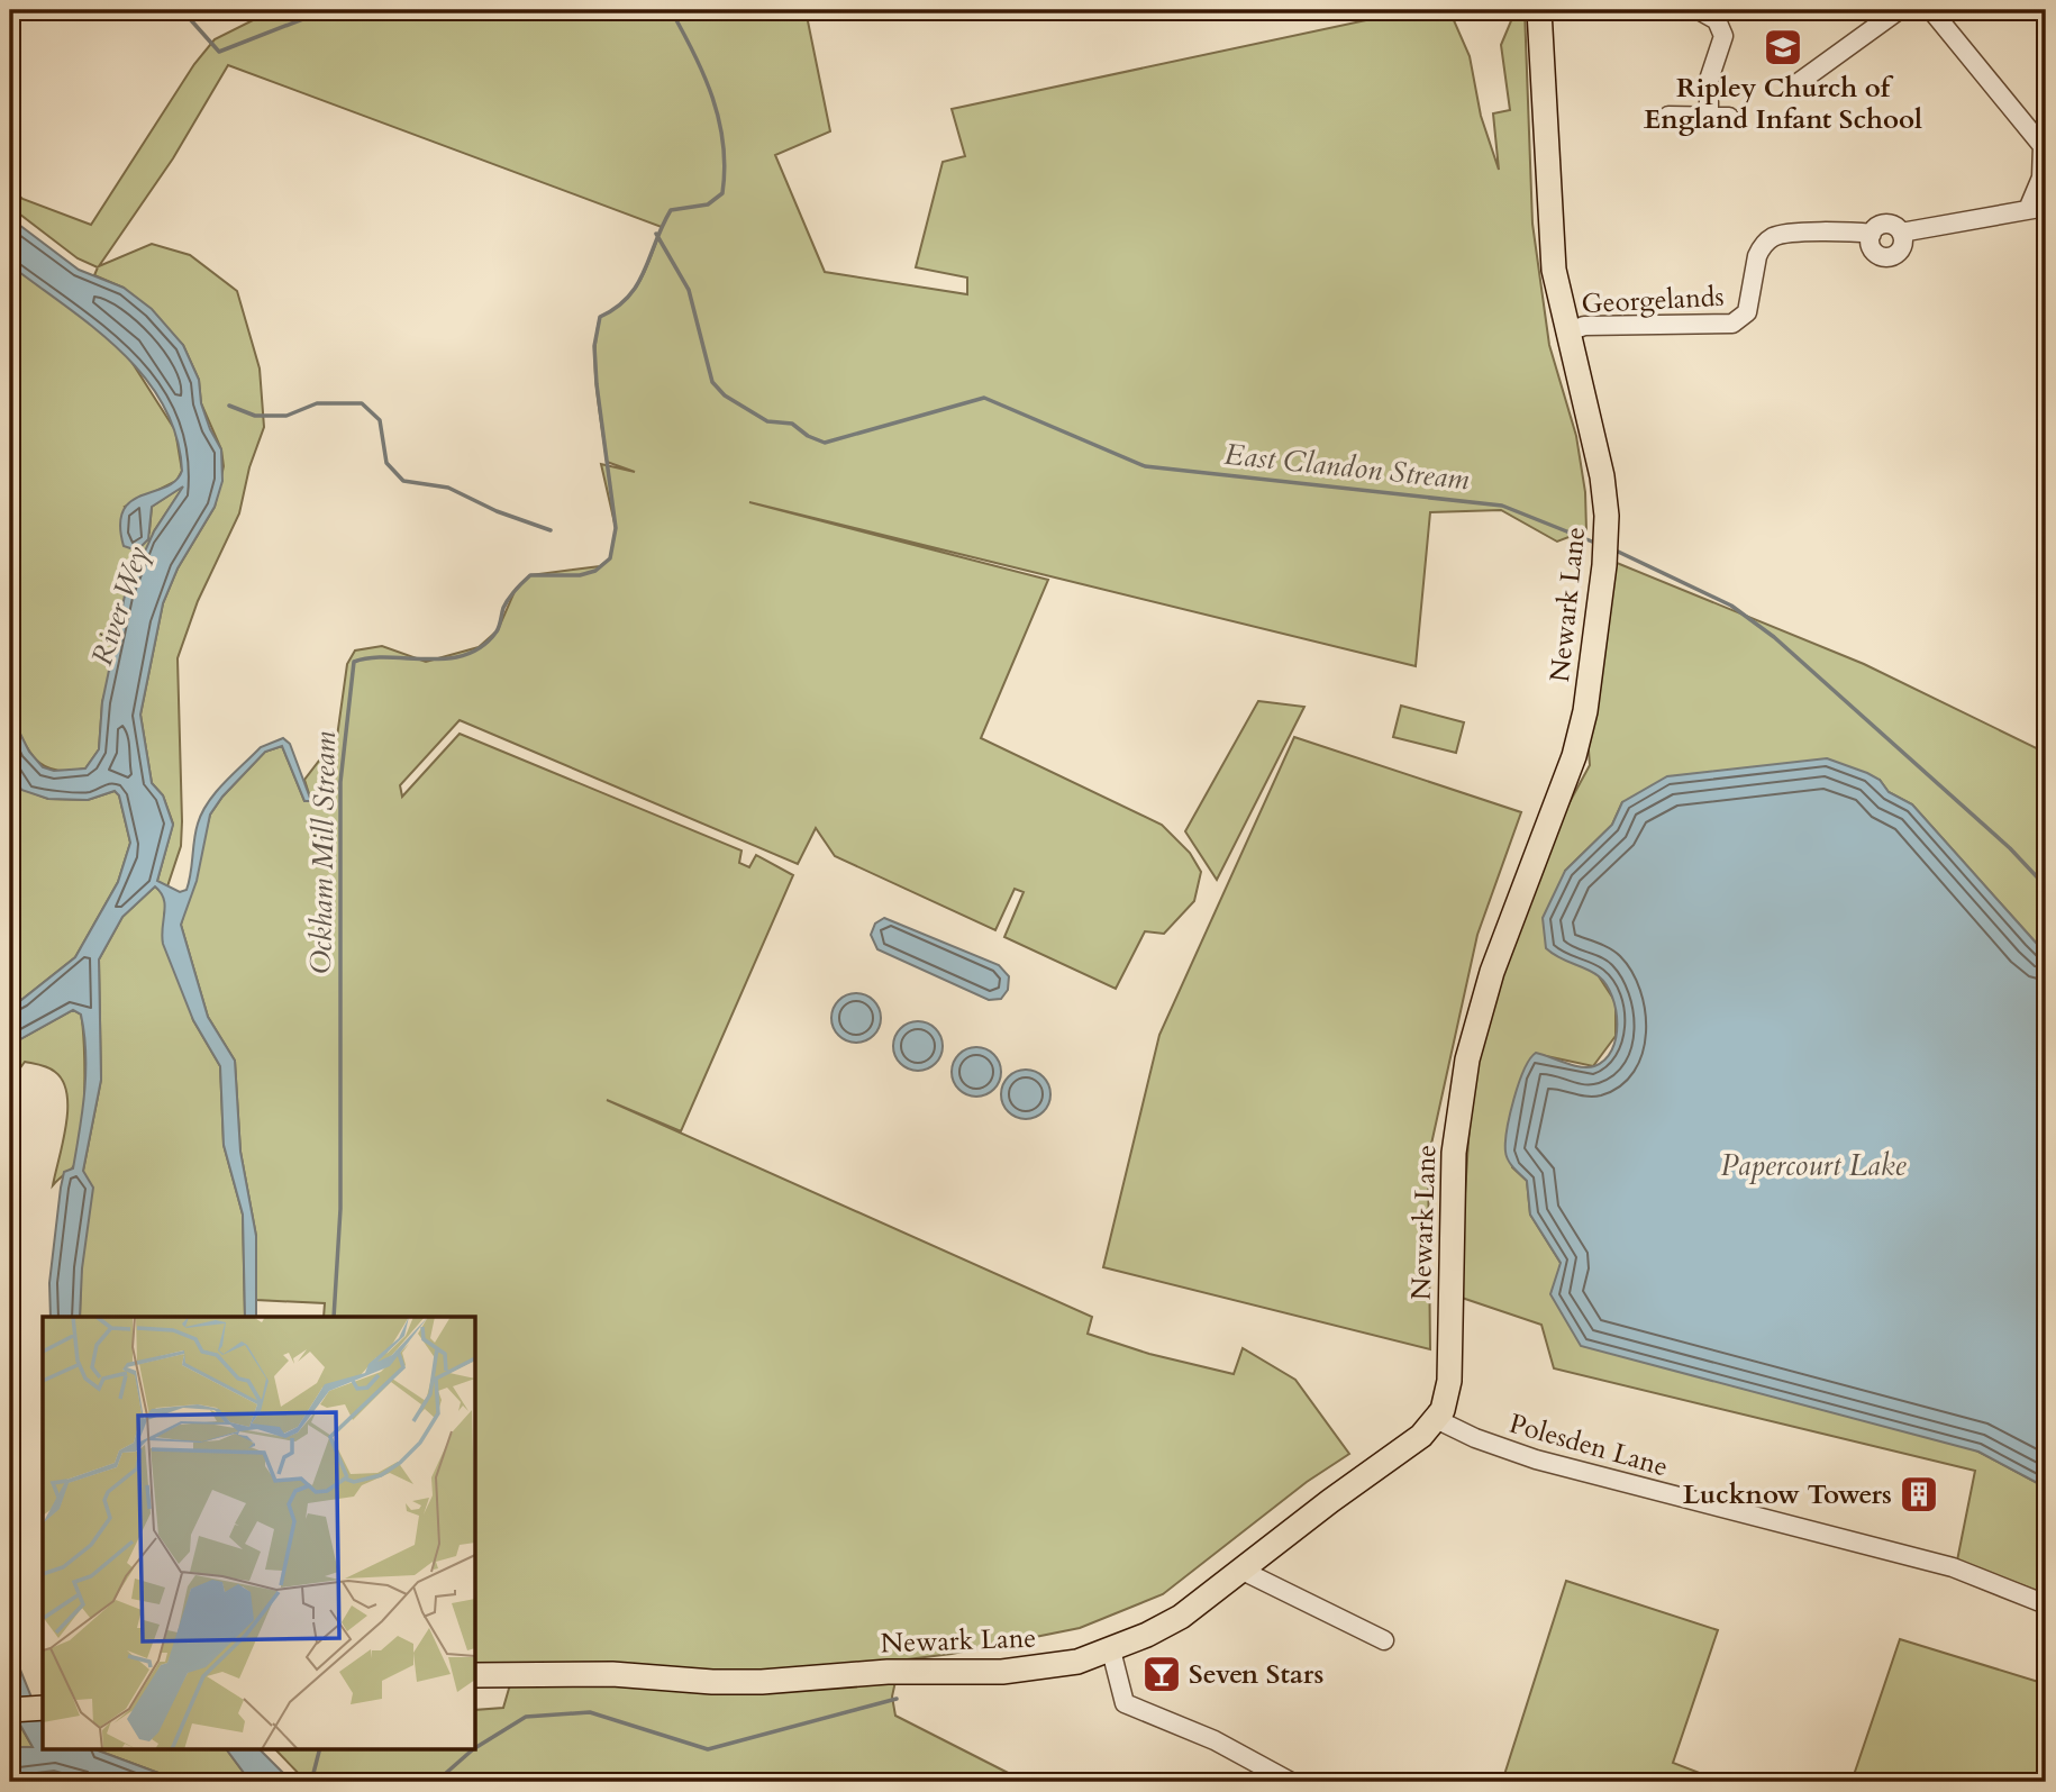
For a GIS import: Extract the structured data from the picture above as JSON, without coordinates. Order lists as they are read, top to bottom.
{
  "streets": {
    "main road": ["Newark Lane"],
    "street": ["Georgelands", "Polesden Lane"]
  },
  "crossings": [
    ["Georgelands", "Newark Lane"],
    ["Newark Lane", "Polesden Lane"]
  ],
  "water": [
    "East Clandon Stream",
    "River Wey",
    "Ockham Mill Stream",
    "Papercourt Lake"
  ],
  "places": {
    "school or university": ["Ripley Church of England Infant School"],
    "building": ["Lucknow Towers"],
    "bar": ["Seven Stars"]
  }
}
